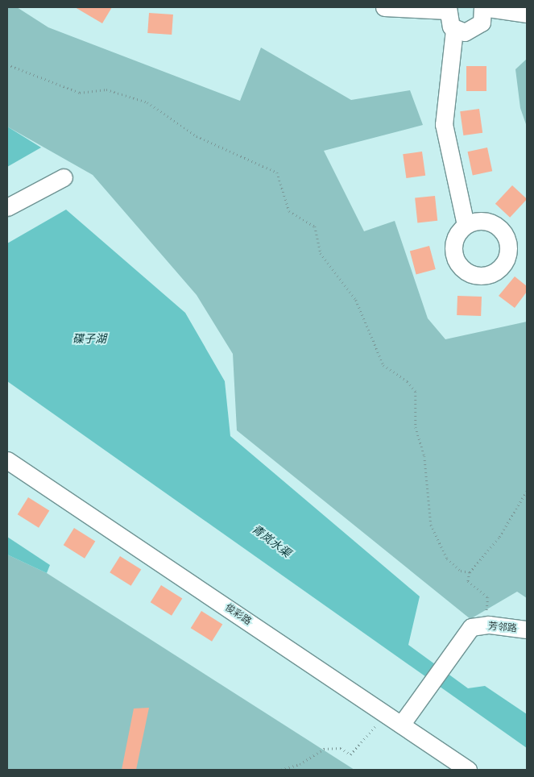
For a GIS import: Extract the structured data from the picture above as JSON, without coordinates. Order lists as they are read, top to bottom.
{
  "streets": {
    "street": ["俊彩路", "芳邻路"]
  },
  "water": ["碟子湖", "青岚水渠"]
}
